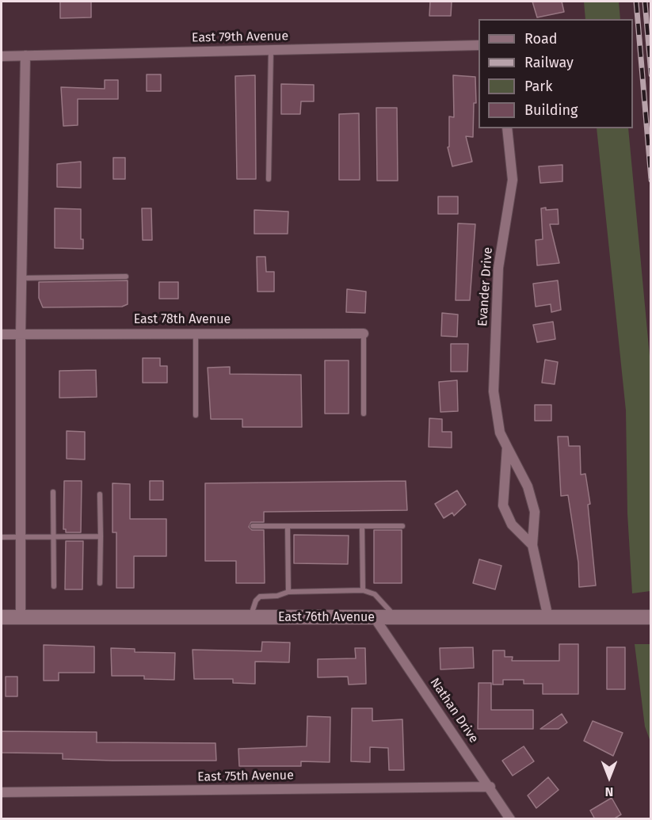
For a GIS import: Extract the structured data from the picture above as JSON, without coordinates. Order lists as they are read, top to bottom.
{
  "streets": {
    "street": [
      "East 79th Avenue",
      "Evander Drive",
      "East 78th Avenue",
      "East 76th Avenue",
      "Nathan Drive",
      "East 75th Avenue"
    ]
  },
  "crossings": [
    ["Evander Drive", "East 76th Avenue"],
    ["East 76th Avenue", "Nathan Drive"],
    ["Nathan Drive", "East 75th Avenue"]
  ],
  "legend": [
    "Road",
    "Railway",
    "Park",
    "Building"
  ],
  "north": "bottom"
}
